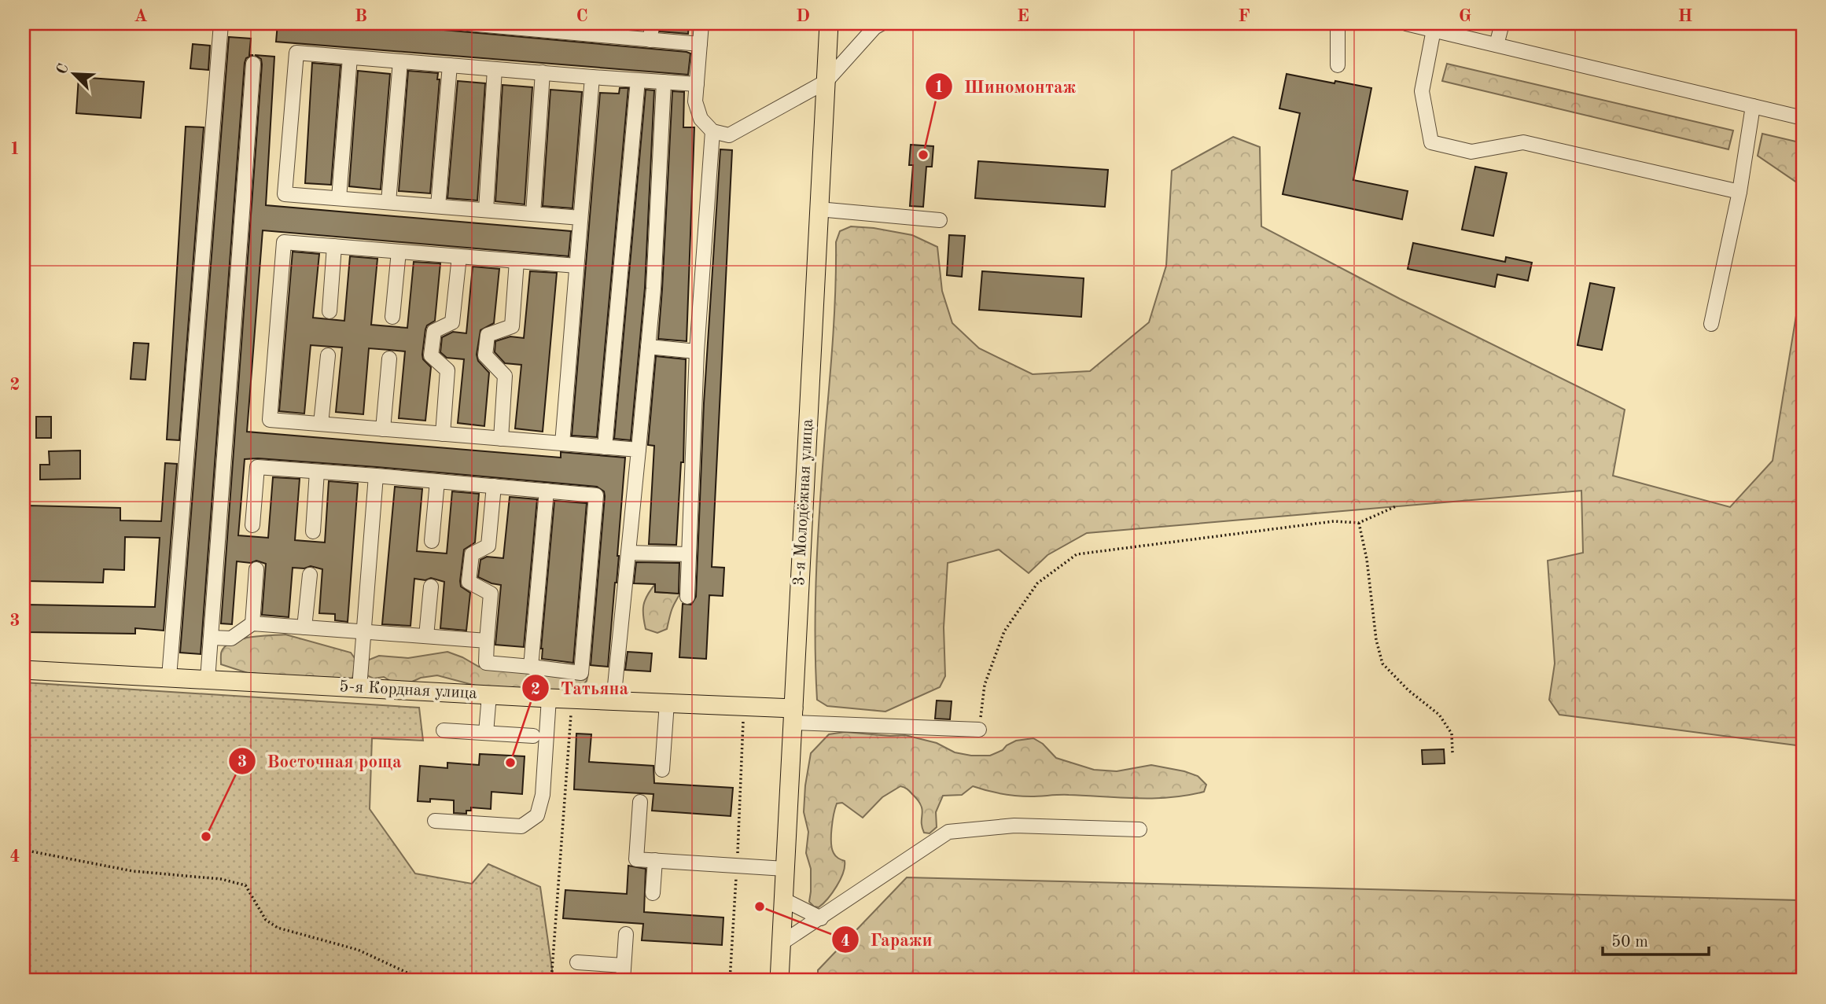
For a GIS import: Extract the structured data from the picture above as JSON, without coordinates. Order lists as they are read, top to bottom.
{
  "streets": {
    "main road": ["3-я Молодёжная улица", "5-я Кордная улица"]
  },
  "crossings": [
    ["3-я Молодёжная улица", "5-я Кордная улица"]
  ],
  "places": [
    "Шиномонтаж",
    "Татьяна",
    "Восточная роща",
    "Гаражи"
  ],
  "scale_bar": "50 m",
  "north": "top left",
  "grid": {
    "columns": [
      "A",
      "B",
      "C",
      "D",
      "E",
      "F",
      "G",
      "H"
    ],
    "rows": [
      "1",
      "2",
      "3",
      "4"
    ]
  }
}
